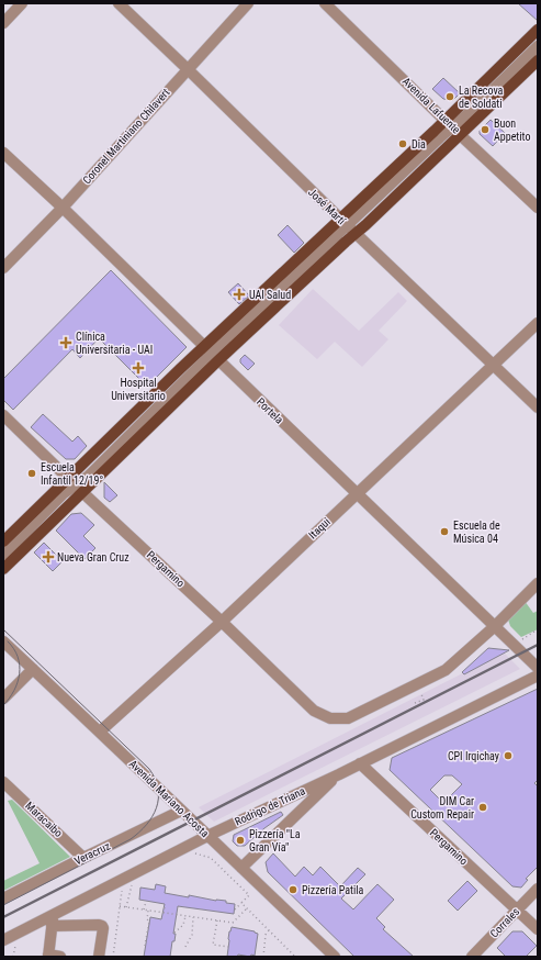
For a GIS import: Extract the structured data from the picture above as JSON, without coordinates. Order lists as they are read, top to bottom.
{
  "streets": {
    "street": [
      "Avenida Lafuente",
      "Coronel Martiniano Chilavert",
      "José Martí",
      "Portela",
      "Itaqui",
      "Pergamino",
      "Avenida Mariano Acosta",
      "Rodrigo de Triana",
      "Maracaibo",
      "Veracruz",
      "Corrales"
    ]
  },
  "crossings": [
    ["Coronel Martiniano Chilavert", "José Martí"],
    ["Coronel Martiniano Chilavert", "Portela"],
    ["José Martí", "Itaqui"],
    ["Portela", "Itaqui"],
    ["Portela", "Pergamino"],
    ["Itaqui", "Pergamino"],
    ["Itaqui", "Avenida Mariano Acosta"],
    ["Pergamino", "Rodrigo de Triana"],
    ["Pergamino", "Corrales"],
    ["Avenida Mariano Acosta", "Rodrigo de Triana"],
    ["Avenida Mariano Acosta", "Veracruz"],
    ["Maracaibo", "Veracruz"]
  ],
  "places": {
    "other": [
      "La Recova de Soldati",
      "Buon Appetito",
      "Dia",
      "Escuela Infantil 12/19°",
      "Escuela de Música 04",
      "CPI Irqichay",
      "DIM Car Custom Repair",
      "Pizzería \"La Gran Vía\"",
      "Pizzería Patila"
    ],
    "health": [
      "UAI Salud",
      "Clínica Universitaria - UAI",
      "Hospital Universitario",
      "Nueva Gran Cruz"
    ]
  }
}
